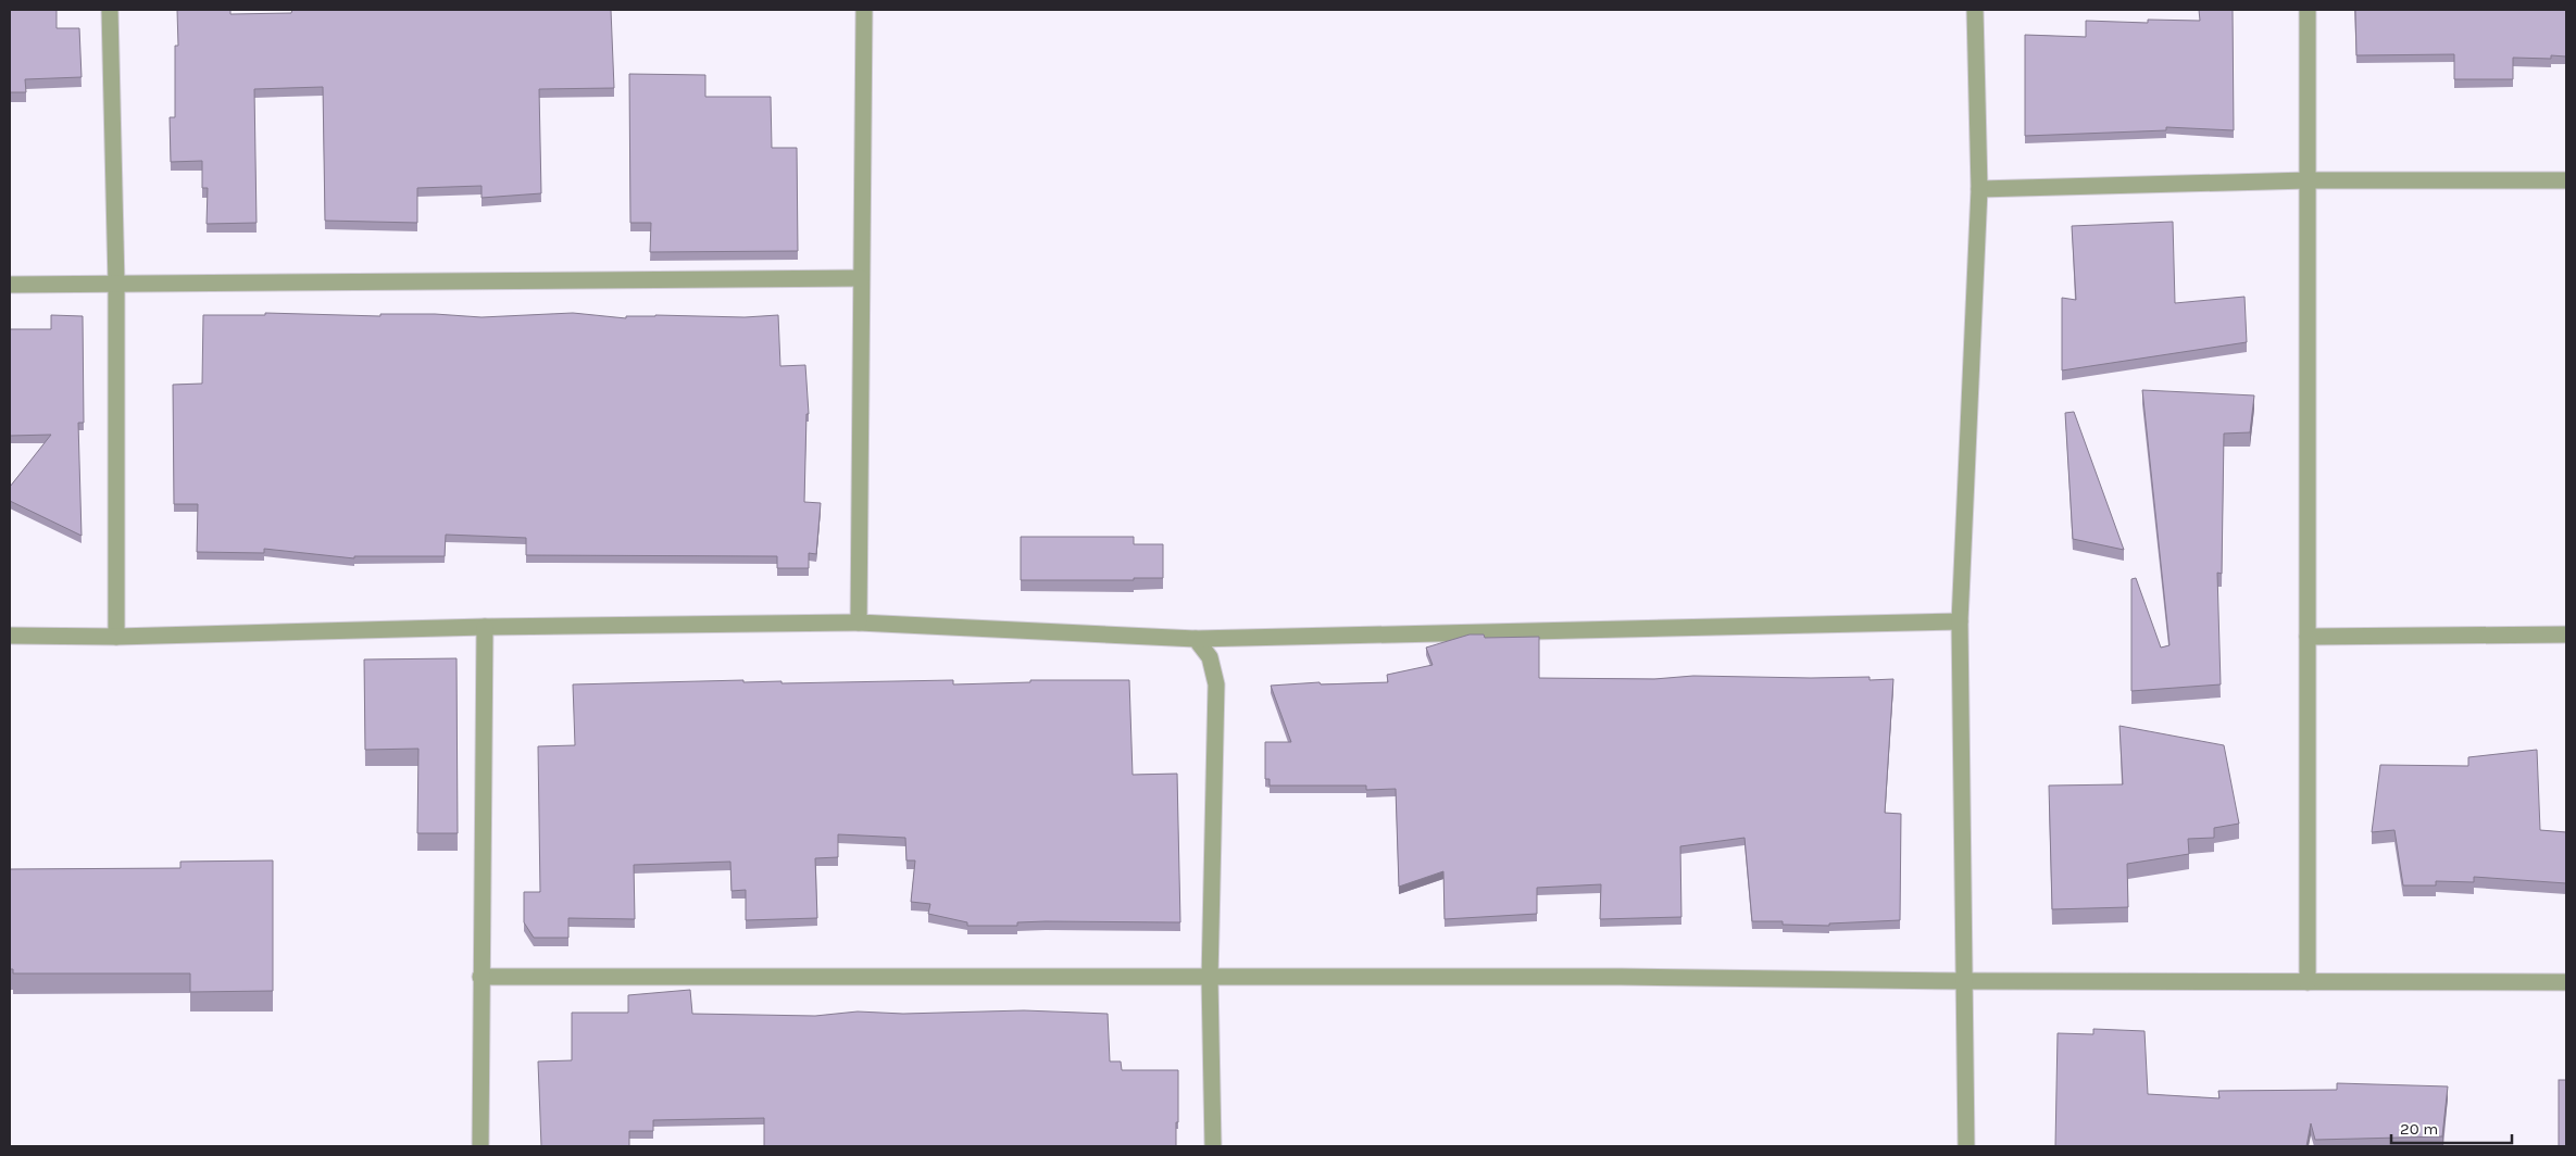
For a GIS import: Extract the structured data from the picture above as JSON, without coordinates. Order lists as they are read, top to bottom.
{
  "scale_bar": "20 m"
}
